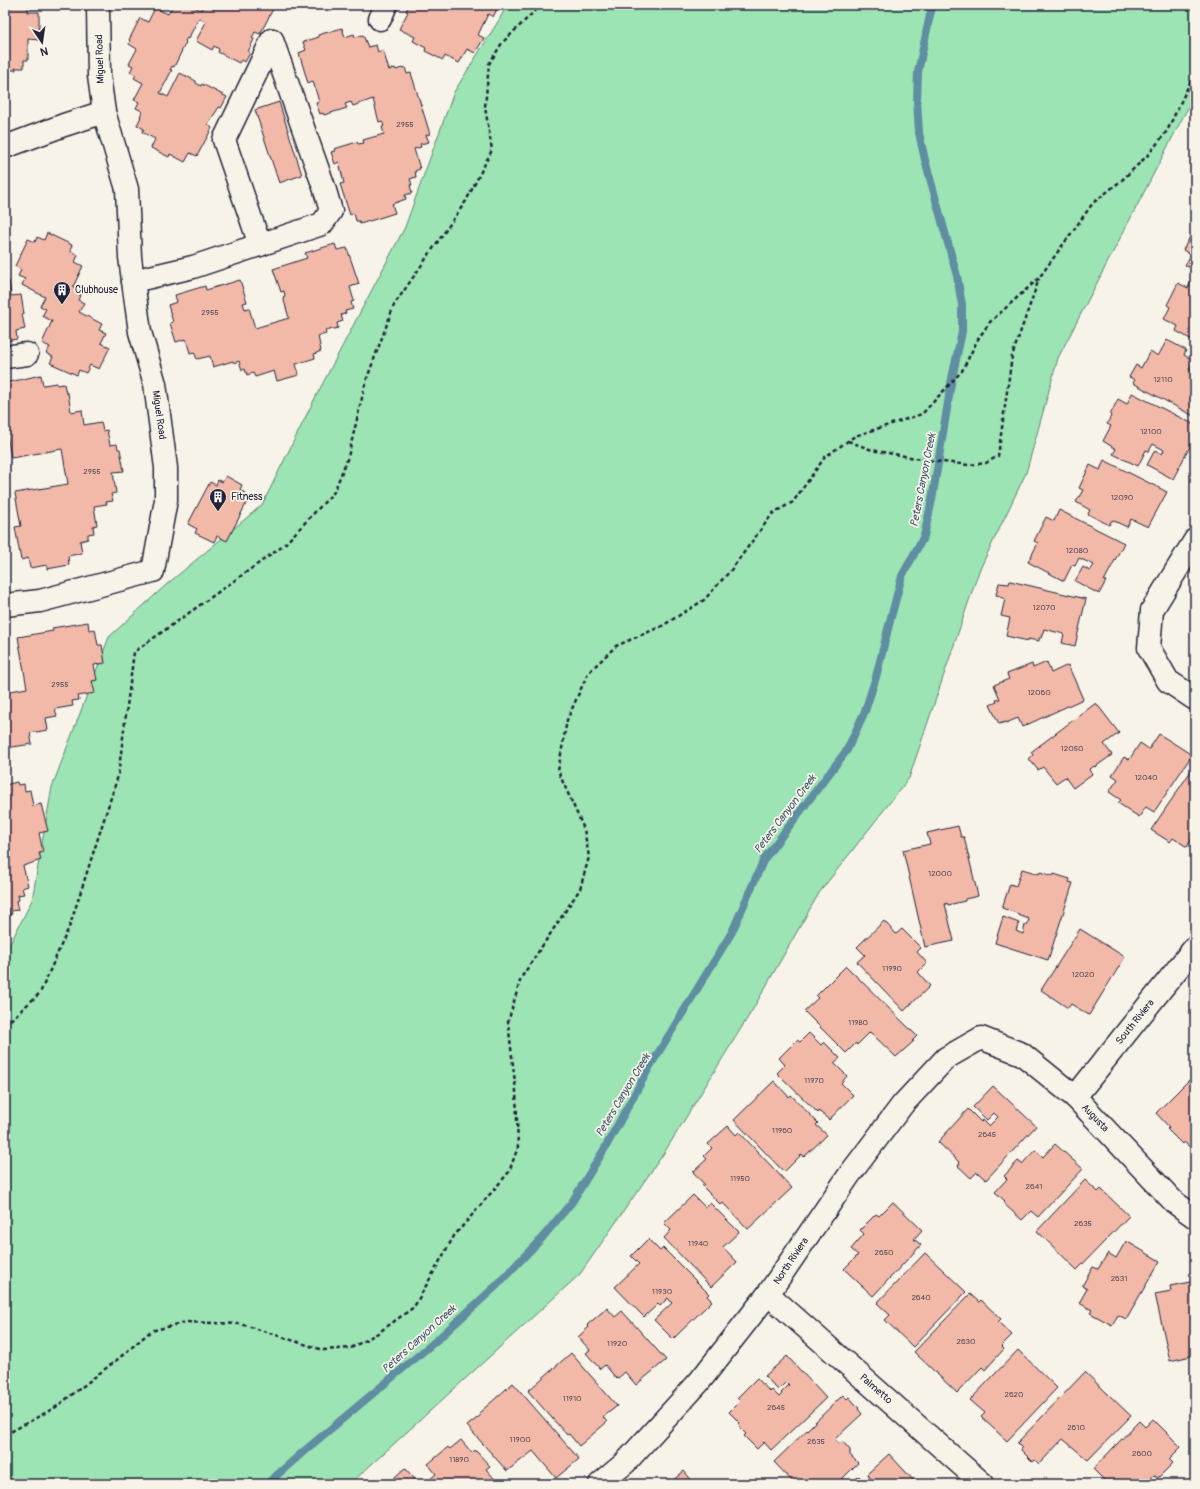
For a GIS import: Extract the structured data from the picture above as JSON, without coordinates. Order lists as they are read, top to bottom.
{
  "streets": {
    "street": [
      "Miguel Road",
      "South Riviera",
      "Augusta",
      "North Riviera",
      "Palmetto"
    ]
  },
  "crossings": [
    ["South Riviera", "Augusta"],
    ["Augusta", "North Riviera"],
    ["North Riviera", "Palmetto"]
  ],
  "water": ["Peters Canyon Creek"],
  "places": {
    "building": ["Clubhouse", "Fitness"]
  },
  "house_numbers": [
    "2955",
    "2955",
    "12110",
    "12100",
    "2955",
    "12090",
    "12080",
    "12070",
    "2955",
    "12060",
    "12050",
    "12040",
    "12000",
    "11990",
    "12020",
    "11980",
    "11970",
    "11960",
    "2645",
    "11950",
    "2641",
    "2635",
    "11940",
    "2650",
    "2631",
    "11930",
    "2640",
    "2630",
    "11920",
    "2620",
    "11910",
    "2645",
    "2610",
    "11900",
    "2635",
    "2600",
    "11890"
  ],
  "north": "bottom"
}
